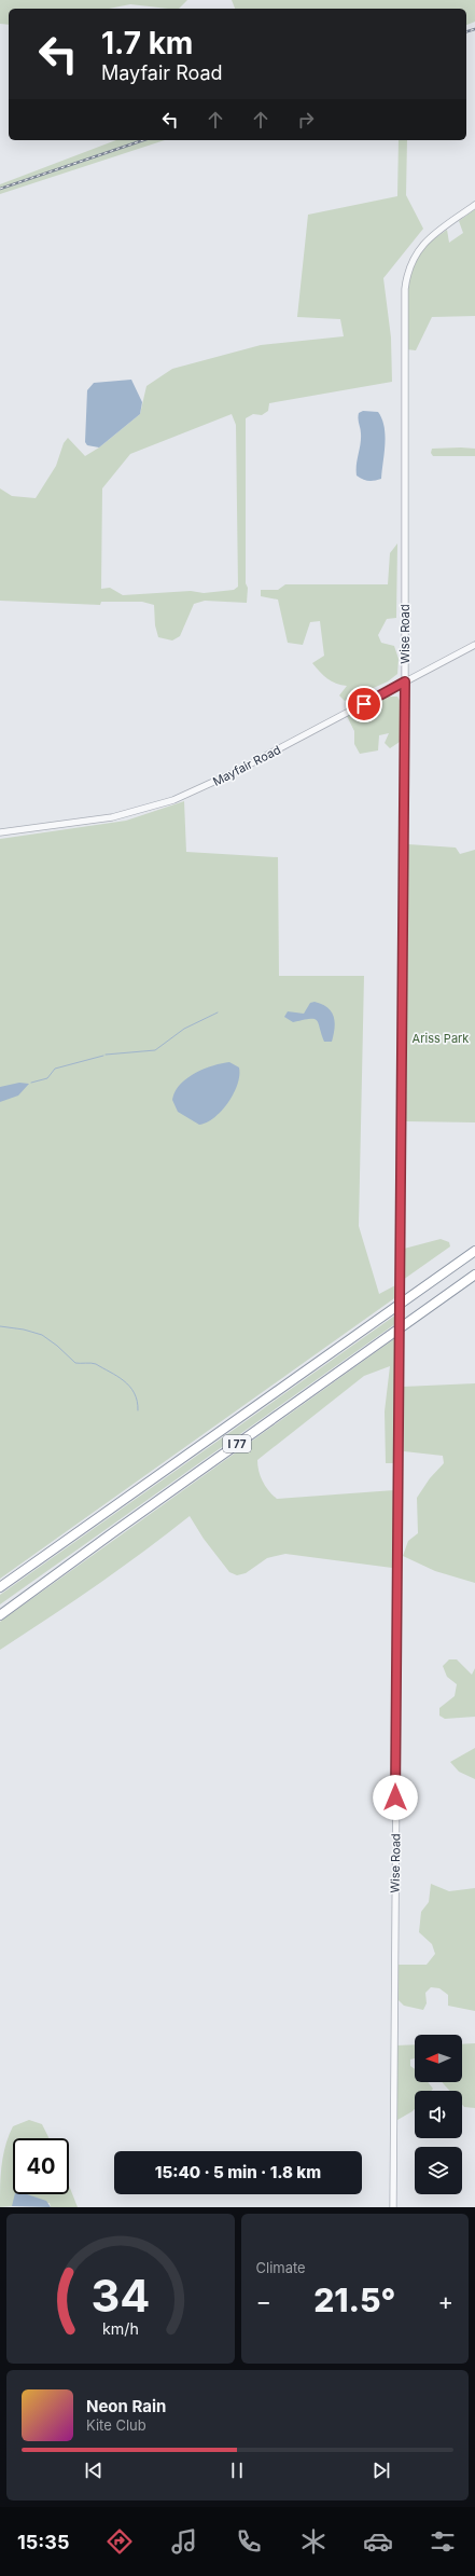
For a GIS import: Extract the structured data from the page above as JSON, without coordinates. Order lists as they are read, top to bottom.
{
  "streets": {
    "highway": ["I 77"],
    "street": ["Wise Road", "Mayfair Road"]
  },
  "crossings": [
    ["Wise Road", "Mayfair Road"]
  ],
  "parks": ["Ariss Park"],
  "north": "left",
  "page": {
    "turn": ["1.7 km", "Mayfair Road"],
    "limit": "40",
    "trip": "15:40 · 5 min · 1.8 km",
    "tile": "Climate",
    "heat": ["−", "21.5°", "+"],
    "song": ["Neon Rain", "Kite Club"],
    "tabs": "15:35",
    "gauge": ["34", "km/h"]
  }
}
